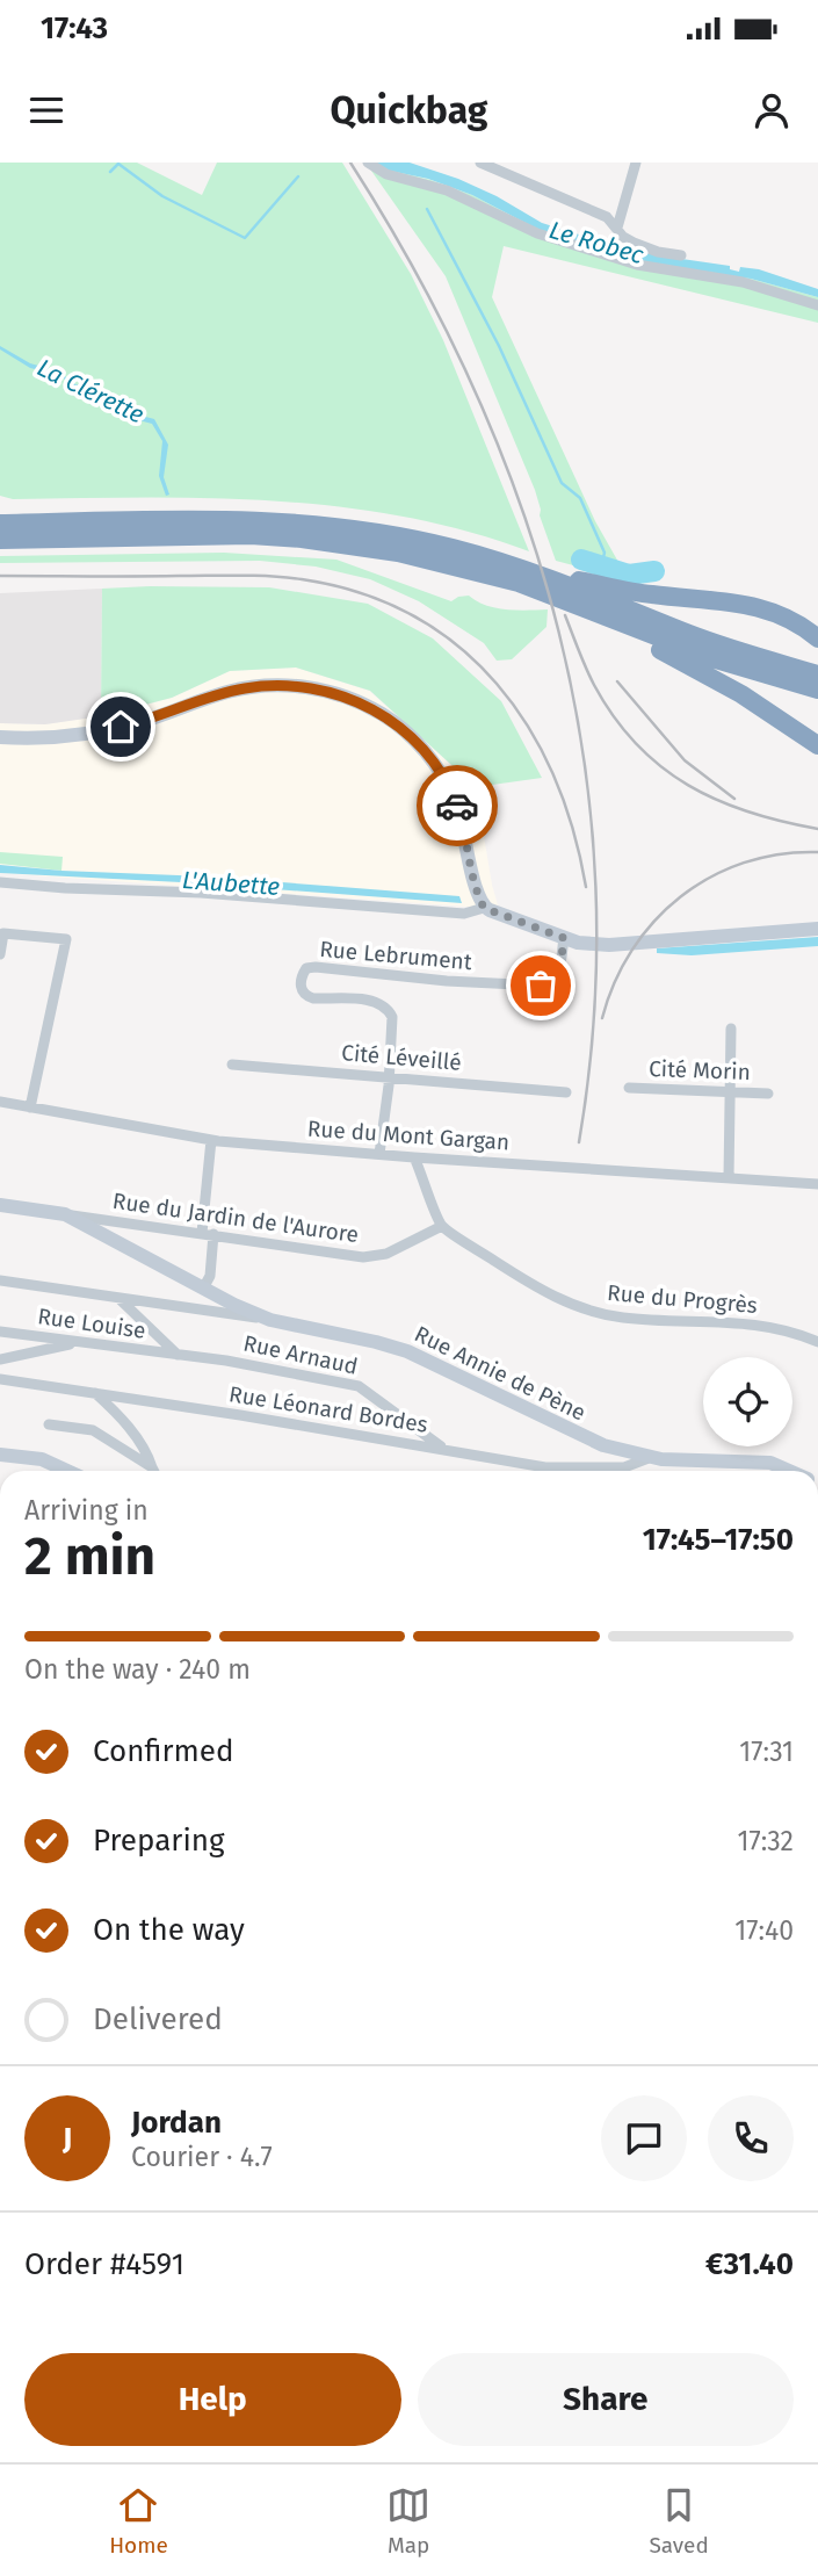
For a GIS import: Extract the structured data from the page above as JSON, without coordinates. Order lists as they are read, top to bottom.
{
  "streets": {
    "street": [
      "Rue Lebrument",
      "Cité Léveillé",
      "Cité Morin",
      "Rue du Mont Gargan",
      "Rue du Jardin de l'Aurore",
      "Rue du Progrès",
      "Rue Louise",
      "Rue Arnaud",
      "Rue Annie de Pène",
      "Rue Léonard Bordes"
    ]
  },
  "crossings": [
    ["Rue Lebrument", "Cité Léveillé"],
    ["Rue Lebrument", "Rue du Mont Gargan"],
    ["Rue du Jardin de l'Aurore", "Rue du Progrès"],
    ["Rue du Jardin de l'Aurore", "Rue Annie de Pène"],
    ["Rue Louise", "Rue Arnaud"],
    ["Rue Arnaud", "Rue Léonard Bordes"],
    ["Rue Annie de Pène", "Rue Léonard Bordes"]
  ],
  "water": ["Le Robec", "La Clérette", "L'Aubette"],
  "page": {
    "status": "17:43",
    "header": "Quickbag",
    "heading": ["2 min", "Arriving in", "17:45–17:50"],
    "panel": [
      "Jordan",
      "Courier · 4.7",
      "Order #4591",
      "€31.40"
    ],
    "bar": "On the way · 240 m",
    "list": [
      ["Confirmed", "17:31"],
      ["Preparing", "17:32"],
      ["On the way", "17:40"],
      "Delivered"
    ],
    "round": "J",
    "buttons": ["Help", "Share"],
    "tabs": ["Home", "Map", "Saved"]
  }
}
